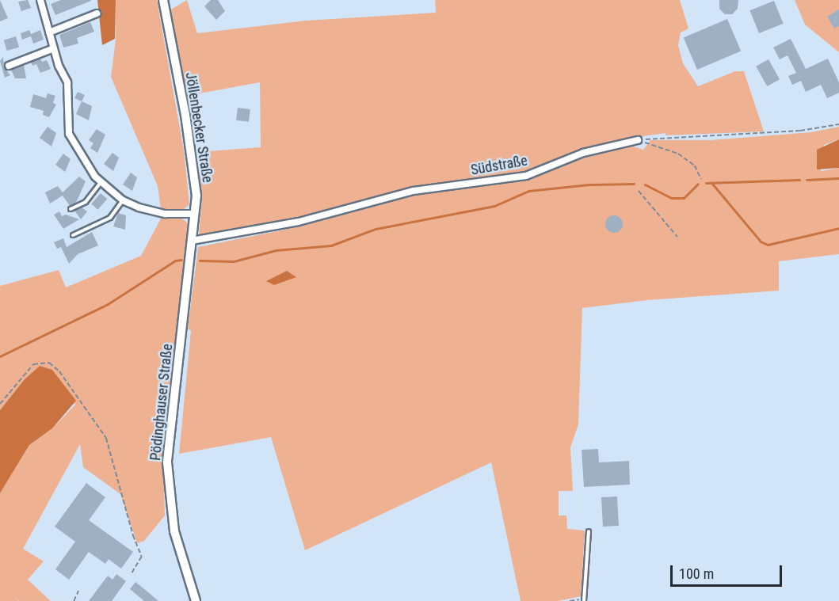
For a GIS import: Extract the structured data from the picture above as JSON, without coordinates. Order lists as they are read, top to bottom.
{
  "streets": {
    "main road": ["Jöllenbecker Straße", "Pödinghauser Straße"],
    "street": ["Südstraße"]
  },
  "crossings": [
    ["Jöllenbecker Straße", "Südstraße"],
    ["Jöllenbecker Straße", "Pödinghauser Straße"]
  ],
  "scale_bar": "100 m"
}
